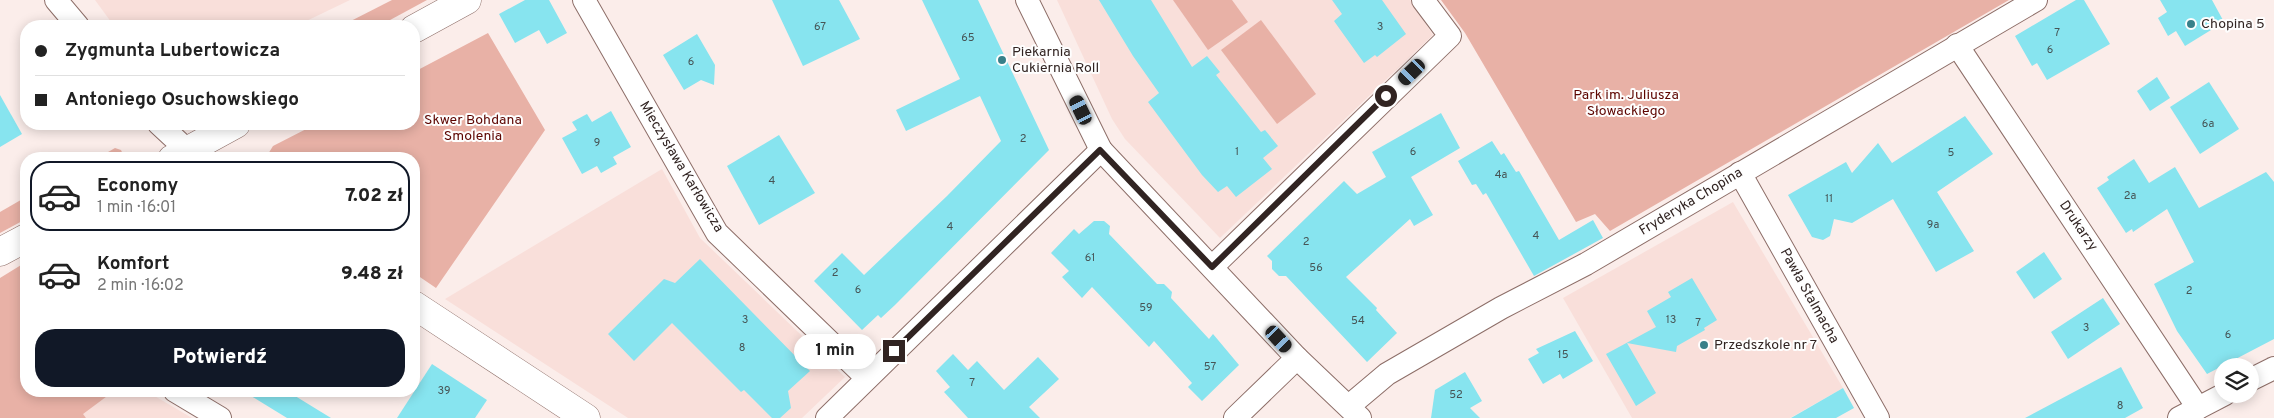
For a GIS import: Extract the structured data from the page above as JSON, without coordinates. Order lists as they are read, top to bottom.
{
  "streets": {
    "street": [
      "Mieczysława Karłowicza",
      "Fryderyka Chopina",
      "Drukarzy",
      "Pawła Stalmacha"
    ]
  },
  "crossings": [
    ["Fryderyka Chopina", "Drukarzy"],
    ["Fryderyka Chopina", "Pawła Stalmacha"]
  ],
  "parks": ["Park im. Juliusza Słowackiego", "Skwer Bohdana Smolenia"],
  "places": ["Chopina 5", "Piekarnia Cukiernia Roll", "Przedszkole nr 7"],
  "house_numbers": [
    "67",
    "3",
    "7",
    "65",
    "6",
    "6",
    "6a",
    "2",
    "9",
    "1",
    "6",
    "5",
    "4a",
    "4",
    "2a",
    "11",
    "9a",
    "4",
    "4",
    "2",
    "61",
    "56",
    "2",
    "6",
    "2",
    "59",
    "3",
    "13",
    "54",
    "7",
    "3",
    "6",
    "8",
    "15",
    "57",
    "7",
    "39",
    "52",
    "8"
  ],
  "page": {
    "banner": ["Zygmunta Lubertowicza", "Antoniego Osuchowskiego"],
    "list": [
      {
        "name": "Economy",
        "note": "1 min · 16:01",
        "value": "7.02 zł"
      },
      {
        "name": "Komfort",
        "note": "2 min · 16:02",
        "value": "9.48 zł"
      }
    ],
    "buttons": "Potwierdź",
    "bubble": "1 min"
  }
}
